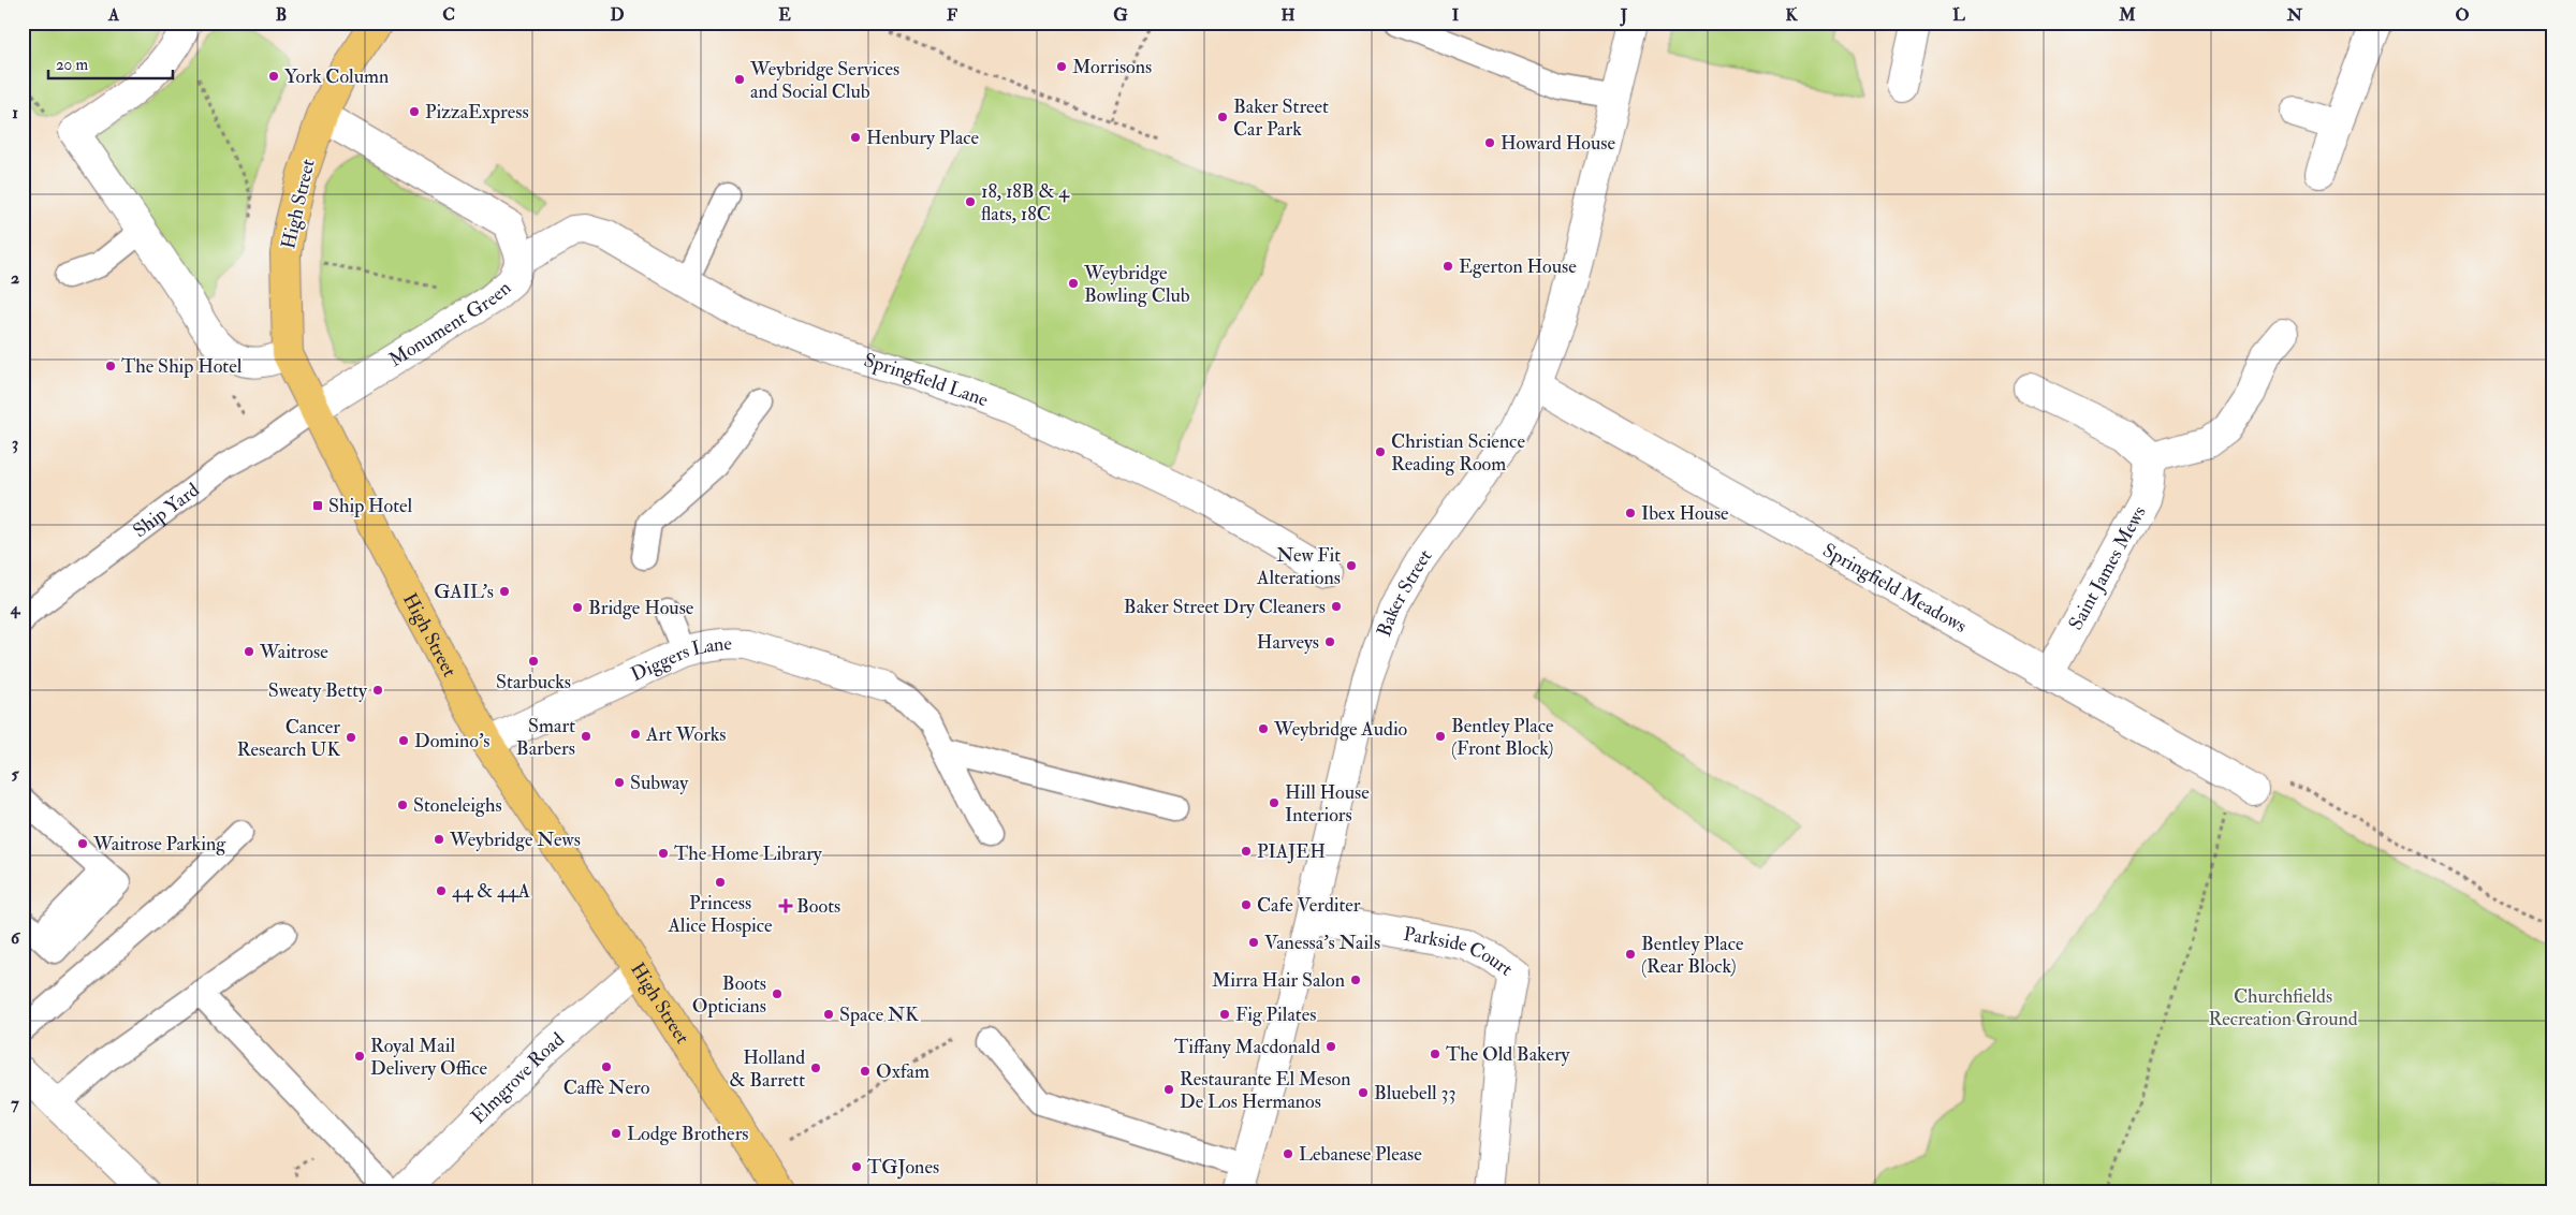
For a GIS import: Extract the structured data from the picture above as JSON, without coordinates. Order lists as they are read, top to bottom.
{
  "streets": {
    "main road": ["High Street"],
    "street": [
      "Monument Green",
      "Springfield Lane",
      "Saint James Mews",
      "Springfield Meadows",
      "Baker Street",
      "Diggers Lane",
      "Parkside Court",
      "Elmgrove Road"
    ],
    "lane": ["Ship Yard"]
  },
  "crossings": [
    ["High Street", "Monument Green"],
    ["High Street", "Ship Yard"],
    ["High Street", "Diggers Lane"],
    ["High Street", "Elmgrove Road"],
    ["Monument Green", "Springfield Lane"],
    ["Monument Green", "Ship Yard"],
    ["Saint James Mews", "Springfield Meadows"],
    ["Springfield Meadows", "Baker Street"],
    ["Baker Street", "Parkside Court"]
  ],
  "parks": ["Churchfields Recreation Ground"],
  "places": {
    "other": [
      "Morrisons",
      "York Column",
      "Weybridge Services and Social Club",
      "PizzaExpress",
      "Baker Street Car Park",
      "Henbury Place",
      "Howard House",
      "18, 18B & 4 flats, 18C",
      "Egerton House",
      "Weybridge Bowling Club",
      "The Ship Hotel",
      "Christian Science Reading Room",
      "Ibex House",
      "New Fit Alterations",
      "GAIL's",
      "Baker Street Dry Cleaners",
      "Bridge House",
      "Harveys",
      "Waitrose",
      "Starbucks",
      "Sweaty Betty",
      "Weybridge Audio",
      "Art Works",
      "Smart Barbers",
      "Bentley Place (Front Block)",
      "Cancer Research UK",
      "Domino's",
      "Subway",
      "Hill House Interiors",
      "Stoneleighs",
      "Weybridge News",
      "Waitrose Parking",
      "PIAJEH",
      "The Home Library",
      "Princess Alice Hospice",
      "44 & 44A",
      "Cafe Verditer",
      "Vanessa's Nails",
      "Bentley Place (Rear Block)",
      "Mirra Hair Salon",
      "Boots Opticians",
      "Space NK",
      "Fig Pilates",
      "Tiffany Macdonald",
      "The Old Bakery",
      "Royal Mail Delivery Office",
      "Caffè Nero",
      "Holland & Barrett",
      "Oxfam",
      "Restaurante El Meson De Los Hermanos",
      "Bluebell 33",
      "Lodge Brothers",
      "Lebanese Please",
      "TGJones"
    ],
    "transit": ["Ship Hotel"],
    "health": ["Boots"]
  },
  "scale_bar": "20 m",
  "grid": {
    "columns": [
      "A",
      "B",
      "C",
      "D",
      "E",
      "F",
      "G",
      "H",
      "I",
      "J",
      "K",
      "L",
      "M",
      "N",
      "O"
    ],
    "rows": [
      "1",
      "2",
      "3",
      "4",
      "5",
      "6",
      "7"
    ]
  }
}
